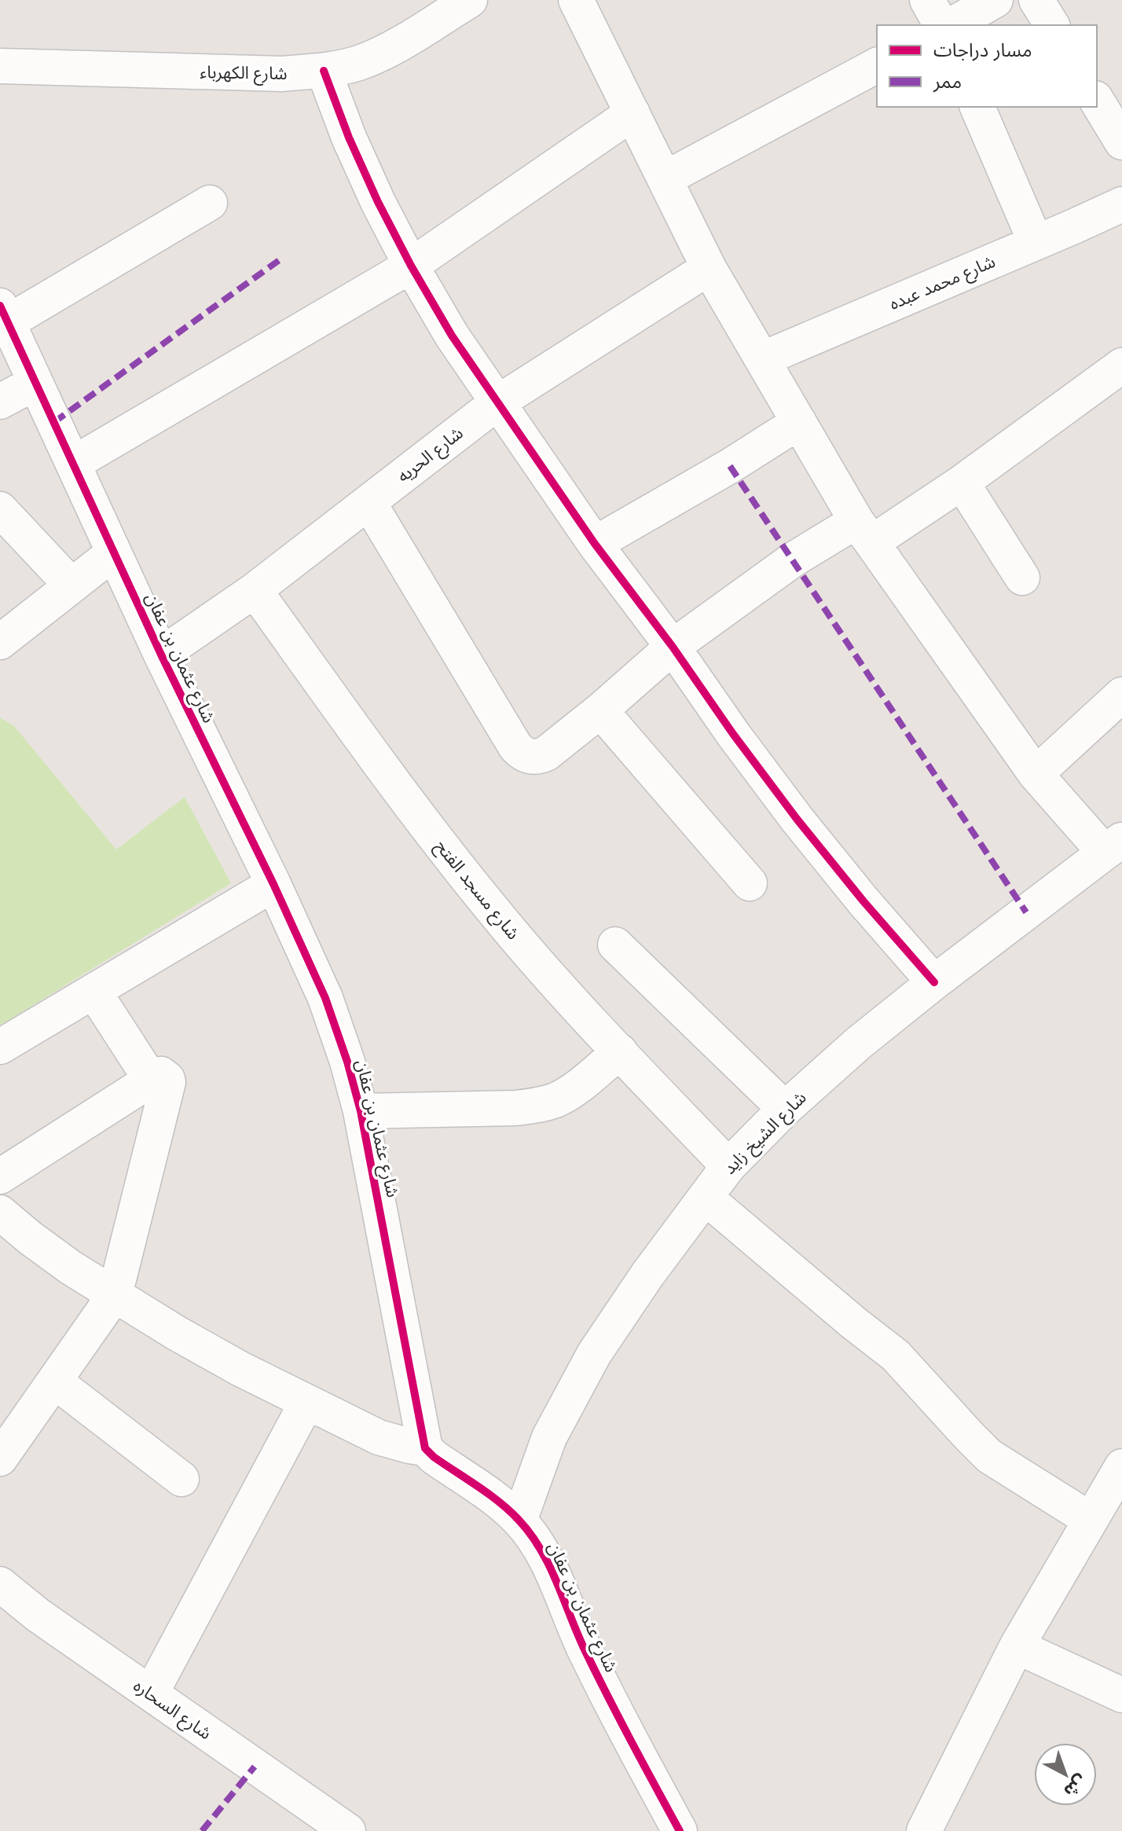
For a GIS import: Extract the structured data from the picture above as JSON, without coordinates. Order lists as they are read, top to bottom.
{
  "streets": {
    "street": [
      "شارع الكهرباء",
      "شارع محمد عبده",
      "شارع الحريه",
      "شارع عثمان بن عفان",
      "شارع مسجد الفتح",
      "شارع الشيخ زايد",
      "شارع السحاره"
    ]
  },
  "crossings": [
    ["شارع الحريه", "شارع عثمان بن عفان"],
    ["شارع الحريه", "شارع مسجد الفتح"],
    ["شارع عثمان بن عفان", "شارع الشيخ زايد"],
    ["شارع مسجد الفتح", "شارع الشيخ زايد"]
  ],
  "legend": ["مسار دراجات", "ممر"],
  "north": "bottom right"
}
